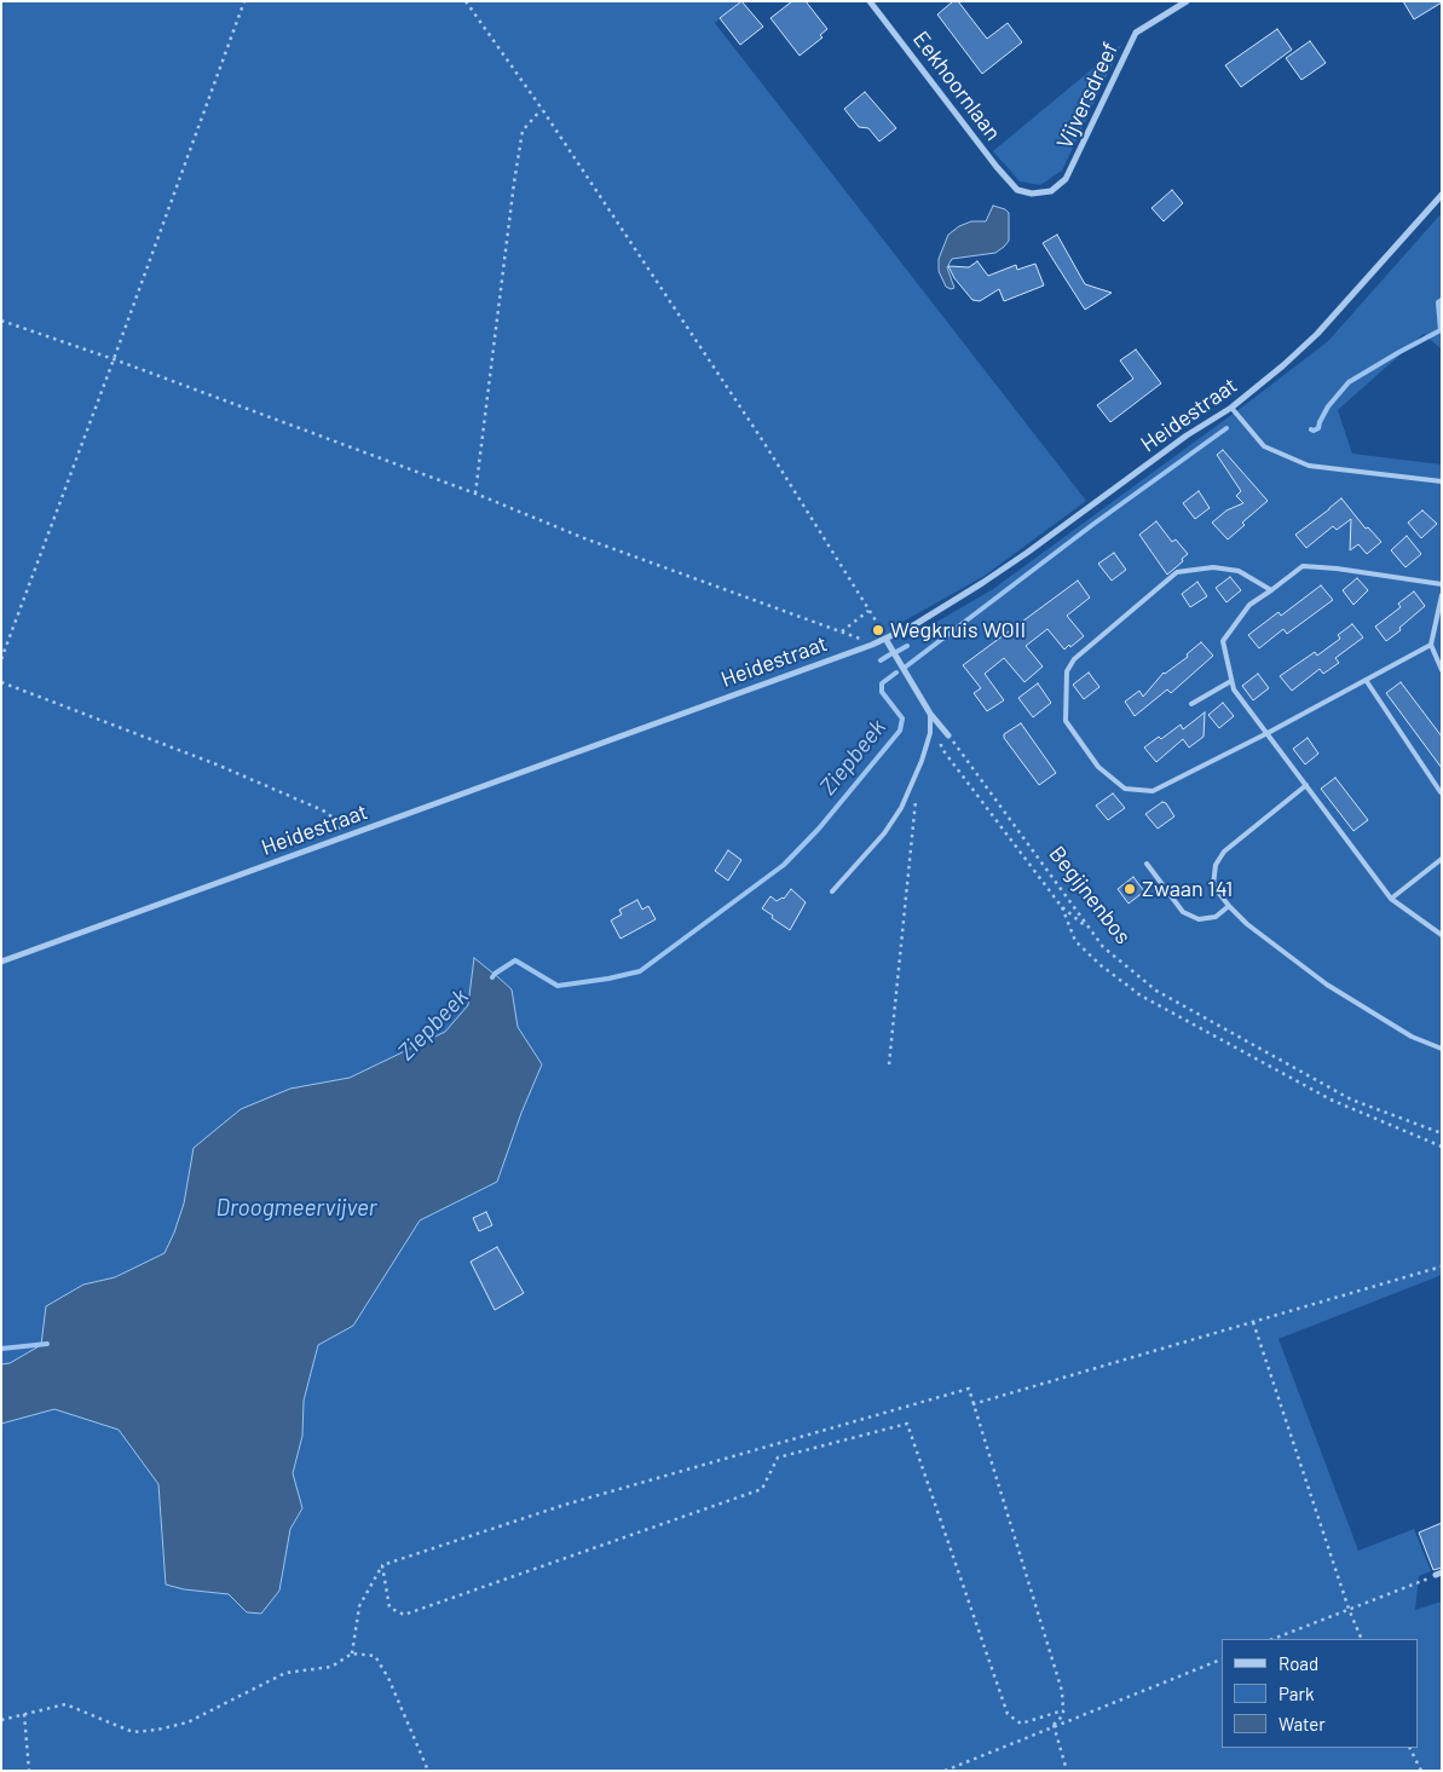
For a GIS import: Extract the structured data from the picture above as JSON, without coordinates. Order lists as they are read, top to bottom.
{
  "streets": {
    "street": ["Eekhoornlaan", "Vijversdreef", "Heidestraat"],
    "path": ["Begijnenbos"]
  },
  "crossings": [
    ["Eekhoornlaan", "Vijversdreef"]
  ],
  "water": ["Ziepbeek", "Droogmeervijver"],
  "places": ["Wegkruis WOII", "Zwaan 141"],
  "legend": ["Road", "Park", "Water"]
}
